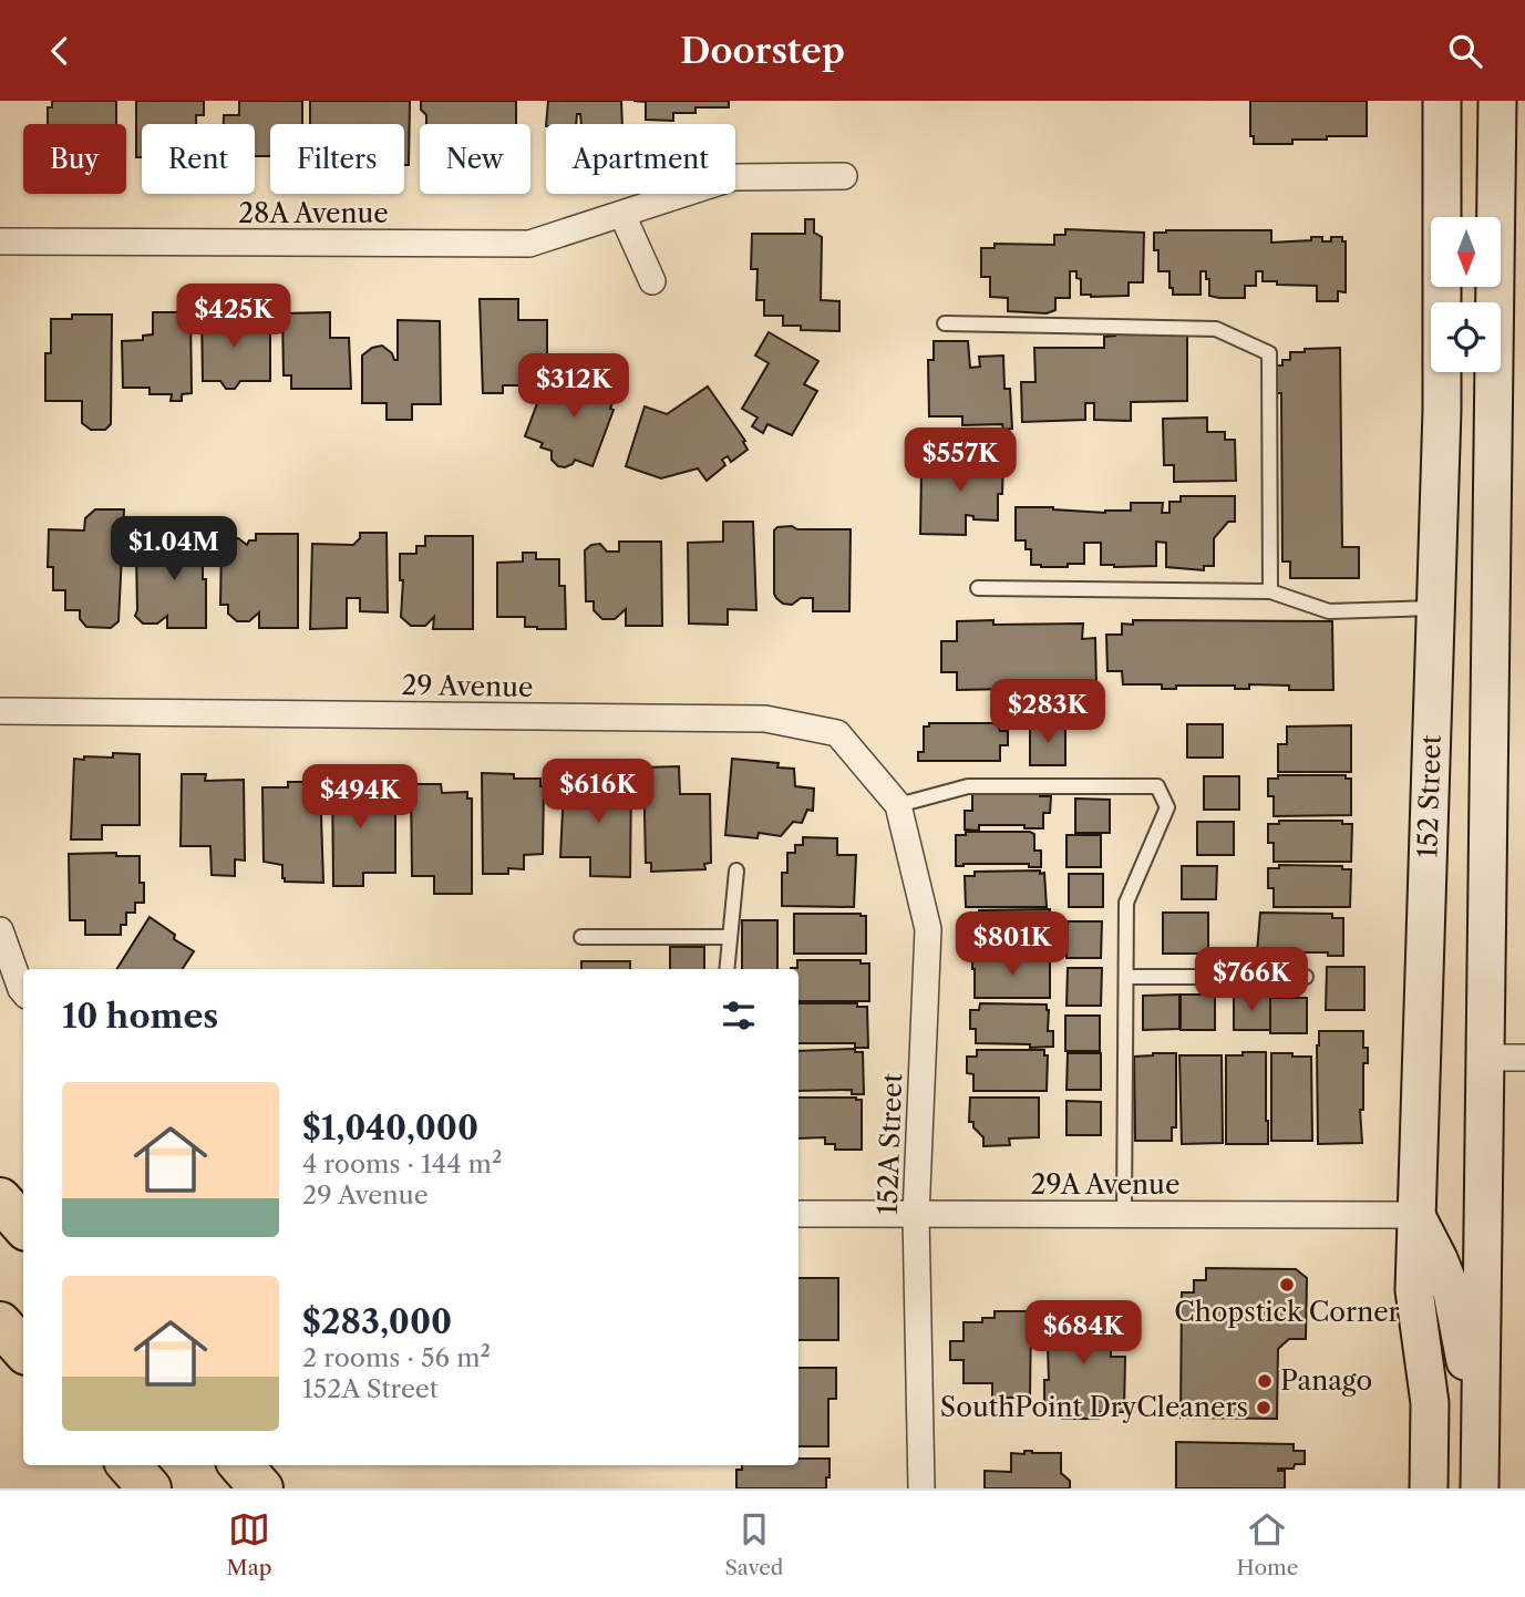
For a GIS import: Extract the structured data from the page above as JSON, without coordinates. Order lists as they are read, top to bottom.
{
  "streets": {
    "main road": ["152 Street"],
    "street": [
      "28A Avenue",
      "29 Avenue",
      "152A Street",
      "29A Avenue"
    ]
  },
  "crossings": [
    ["29 Avenue", "152A Street"],
    ["152 Street", "29A Avenue"],
    ["152A Street", "29A Avenue"]
  ],
  "places": ["Chopstick Corner", "Panago", "SouthPoint DryCleaners"],
  "north": "bottom",
  "page": {
    "header": "Doorstep",
    "chip": [
      "Buy",
      "Rent",
      "Filters",
      "New",
      "Apartment"
    ],
    "price": [
      "$425K",
      "$312K",
      "$557K",
      "$1.04M",
      "$283K",
      "$616K",
      "$494K",
      "$801K",
      "$766K",
      "$684K"
    ],
    "heading": "10 homes",
    "list": [
      {
        "name": "$1,040,000",
        "note": "4 rooms · 144 m² · 29 Avenue"
      },
      {
        "name": "$283,000",
        "note": "2 rooms · 56 m² · 152A Street"
      }
    ],
    "tabs": ["Map", "Saved", "Home"]
  }
}
